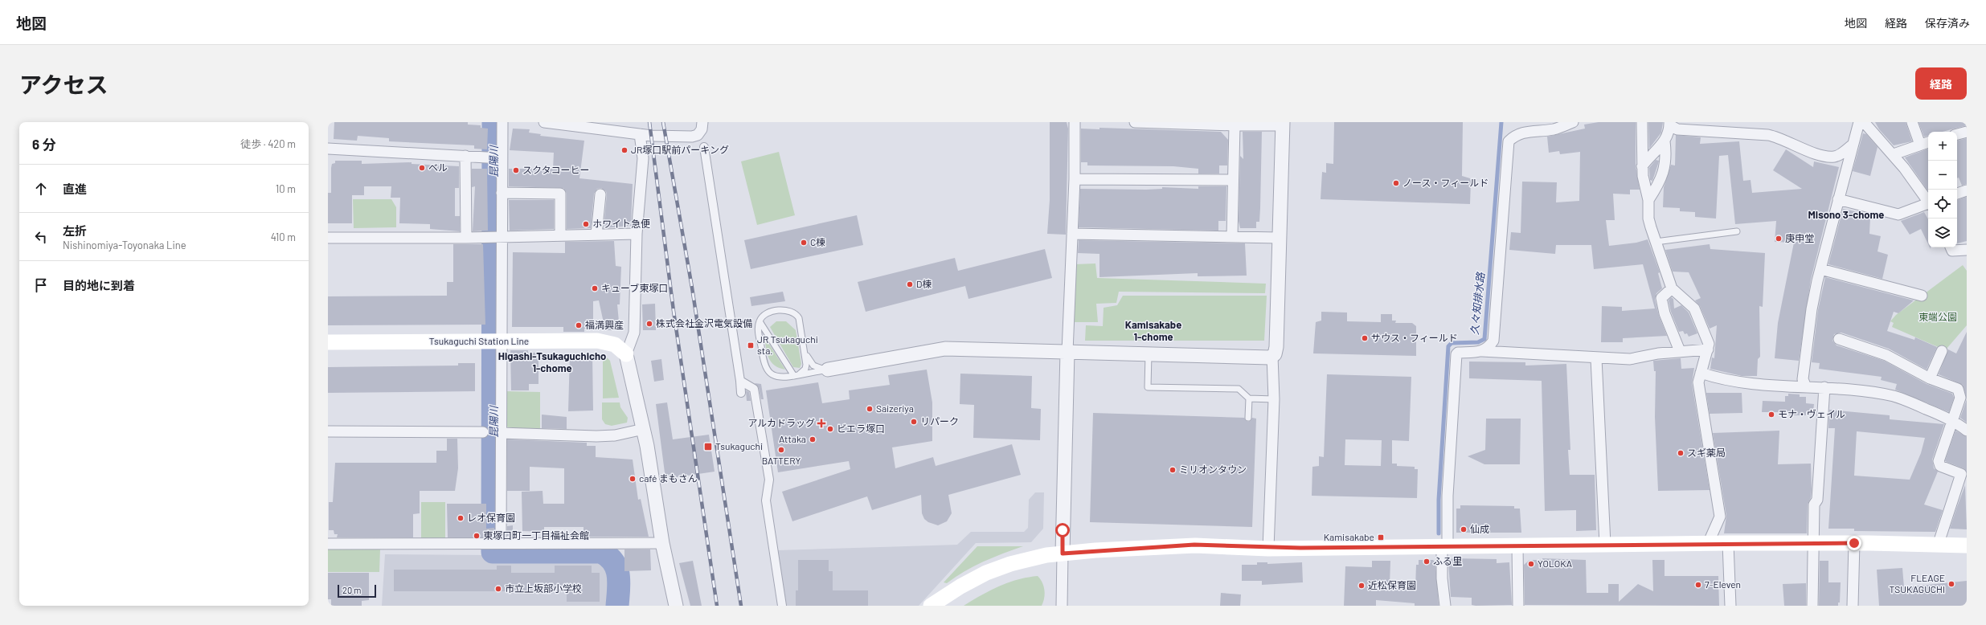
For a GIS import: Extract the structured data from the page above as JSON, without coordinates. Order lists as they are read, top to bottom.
{
  "streets": {
    "main road": ["Tsukaguchi Station Line"]
  },
  "districts": ["Misono 3-chome", "Kamisakabe 1-chome", "Higashi-Tsukaguchicho 1-chome"],
  "water": ["昆陽川", "久々知排水路"],
  "parks": ["東端公園"],
  "places": {
    "other": [
      "JR塚口駅前パーキング",
      "ベル",
      "スクタコーヒー",
      "ノース・フィールド",
      "ホワイト急便",
      "庚申堂",
      "C棟",
      "D棟",
      "キューブ東塚口",
      "株式会社金沢電気設備",
      "福満興産",
      "サウス・フィールド",
      "Saizeriya",
      "モナ・ヴェイル",
      "リパーク",
      "ビエラ塚口",
      "Attaka",
      "BATTERY",
      "スギ薬局",
      "ミリオンタウン",
      "café まもさん",
      "レオ保育園",
      "仙成",
      "東塚口町一丁目福祉会館",
      "ふる里",
      "YOLOKA",
      "FLEAGE TSUKAGUCHI",
      "7-Eleven",
      "近松保育園",
      "市立上坂部小学校"
    ],
    "transit": ["JR Tsukaguchi sta.", "Tsukaguchi", "Kamisakabe"],
    "health": ["アルカドラッグ"]
  },
  "scale_bar": "20 m",
  "page": {
    "header": "地図",
    "nav": ["地図", "経路", "保存済み"],
    "title": "アクセス",
    "buttons": "経路",
    "heading": ["6 分", "徒歩 · 420 m"],
    "map_buttons": ["+", "−"],
    "list": [
      ["直進", "10 m"],
      ["左折", "Nishinomiya-Toyonaka Line", "410 m"],
      "目的地に到着"
    ],
    "scale": "20 m"
  }
}
